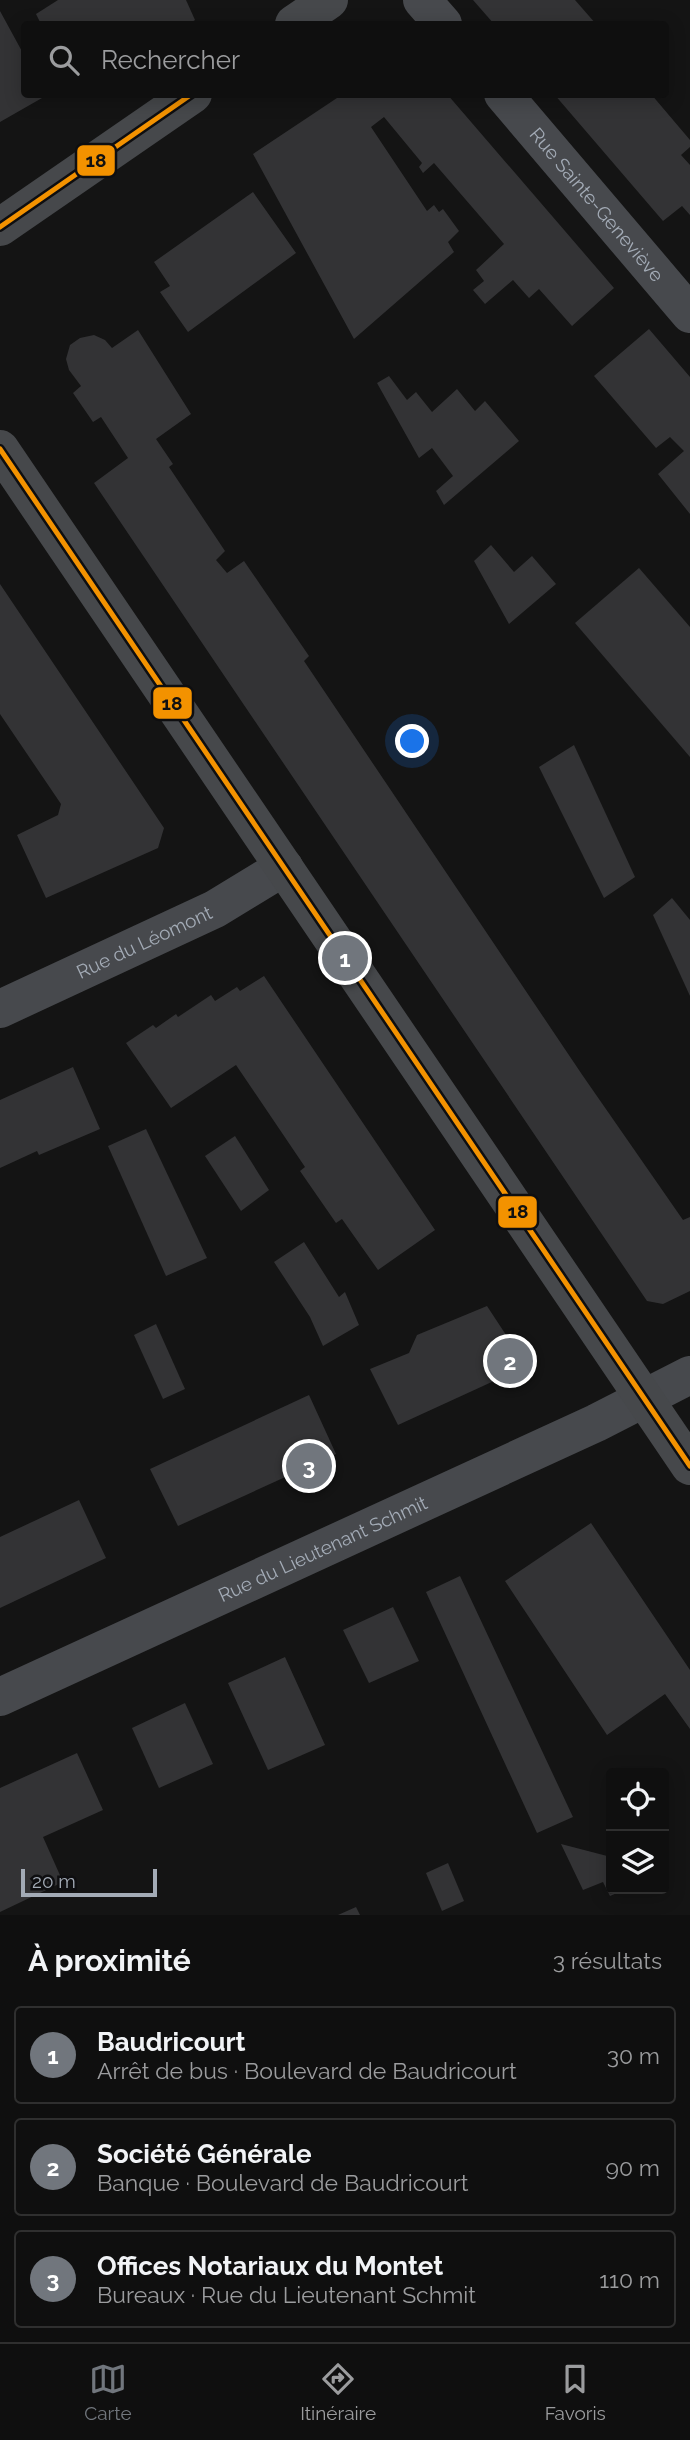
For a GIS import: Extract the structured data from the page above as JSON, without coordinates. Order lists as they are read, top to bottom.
{
  "streets": {
    "street": ["Rue Sainte-Geneviève", "Rue du Léomont", "Rue du Lieutenant Schmit"]
  },
  "lines": ["transit line 18"],
  "scale_bar": "20 m",
  "page": {
    "search": "Rechercher",
    "pins": ["1", "2", "3"],
    "scale": "20 m",
    "heading": ["À proximité", "3 résultats"],
    "list": [
      {
        "mark": "1",
        "name": "Baudricourt",
        "note": "Arrêt de bus · Boulevard de Baudricourt",
        "value": "30 m"
      },
      {
        "mark": "2",
        "name": "Société Générale",
        "note": "Banque · Boulevard de Baudricourt",
        "value": "90 m"
      },
      {
        "mark": "3",
        "name": "Offices Notariaux du Montet",
        "note": "Bureaux · Rue du Lieutenant Schmit",
        "value": "110 m"
      }
    ],
    "nav": ["Carte", "Itinéraire", "Favoris"]
  }
}
